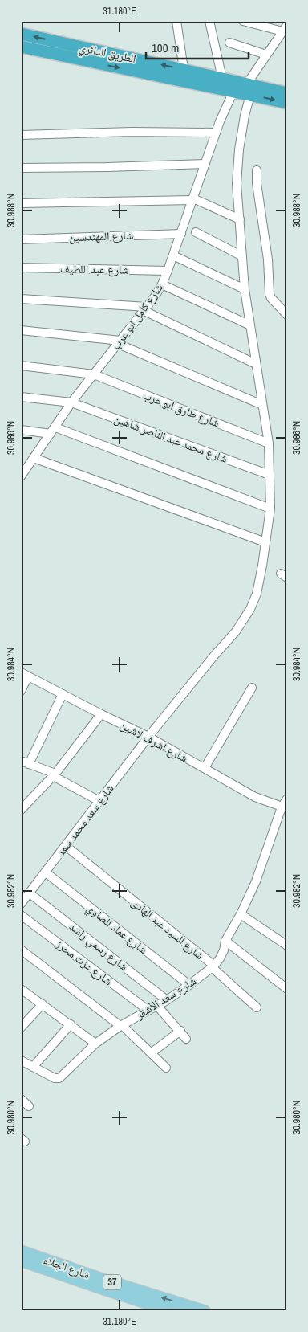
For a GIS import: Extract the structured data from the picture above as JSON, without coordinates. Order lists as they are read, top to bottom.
{
  "streets": {
    "highway": ["الطريق الدائري"],
    "main road": ["شارع الجلاء", "37"],
    "street": [
      "شارع المهندسين",
      "شارع عبد اللطيف",
      "شارع كامل ابو عرب",
      "شارع طارق ابو عرب",
      "شارع محمد عبد الناصر شاهين",
      "شارع اشرف لاشين",
      "شارع سعد محمد سعد",
      "شارع عماد الصاوي",
      "شارع السيد عبد الهادى",
      "شارع رسمي راشد",
      "شارع عزت محرز",
      "شارع سعد الأشقر"
    ]
  },
  "crossings": [
    ["الطريق الدائري", "شارع كامل ابو عرب"],
    ["الطريق الدائري", "شارع سعد محمد سعد"],
    ["شارع المهندسين", "شارع كامل ابو عرب"],
    ["شارع عبد اللطيف", "شارع كامل ابو عرب"],
    ["شارع كامل ابو عرب", "شارع طارق ابو عرب"],
    ["شارع كامل ابو عرب", "شارع محمد عبد الناصر شاهين"],
    ["شارع طارق ابو عرب", "شارع سعد محمد سعد"],
    ["شارع محمد عبد الناصر شاهين", "شارع سعد محمد سعد"],
    ["شارع اشرف لاشين", "شارع سعد محمد سعد"],
    ["شارع اشرف لاشين", "شارع سعد الأشقر"],
    ["شارع سعد محمد سعد", "شارع عماد الصاوي"],
    ["شارع سعد محمد سعد", "شارع السيد عبد الهادى"],
    ["شارع سعد محمد سعد", "شارع رسمي راشد"],
    ["شارع عماد الصاوي", "شارع سعد الأشقر"],
    ["شارع السيد عبد الهادى", "شارع سعد الأشقر"],
    ["شارع رسمي راشد", "شارع سعد الأشقر"],
    ["شارع عزت محرز", "شارع سعد الأشقر"]
  ],
  "scale_bar": "100 m",
  "coordinates": [
    "31.180°E",
    "30.988°N",
    "30.986°N",
    "30.984°N",
    "30.982°N",
    "30.980°N"
  ]
}
